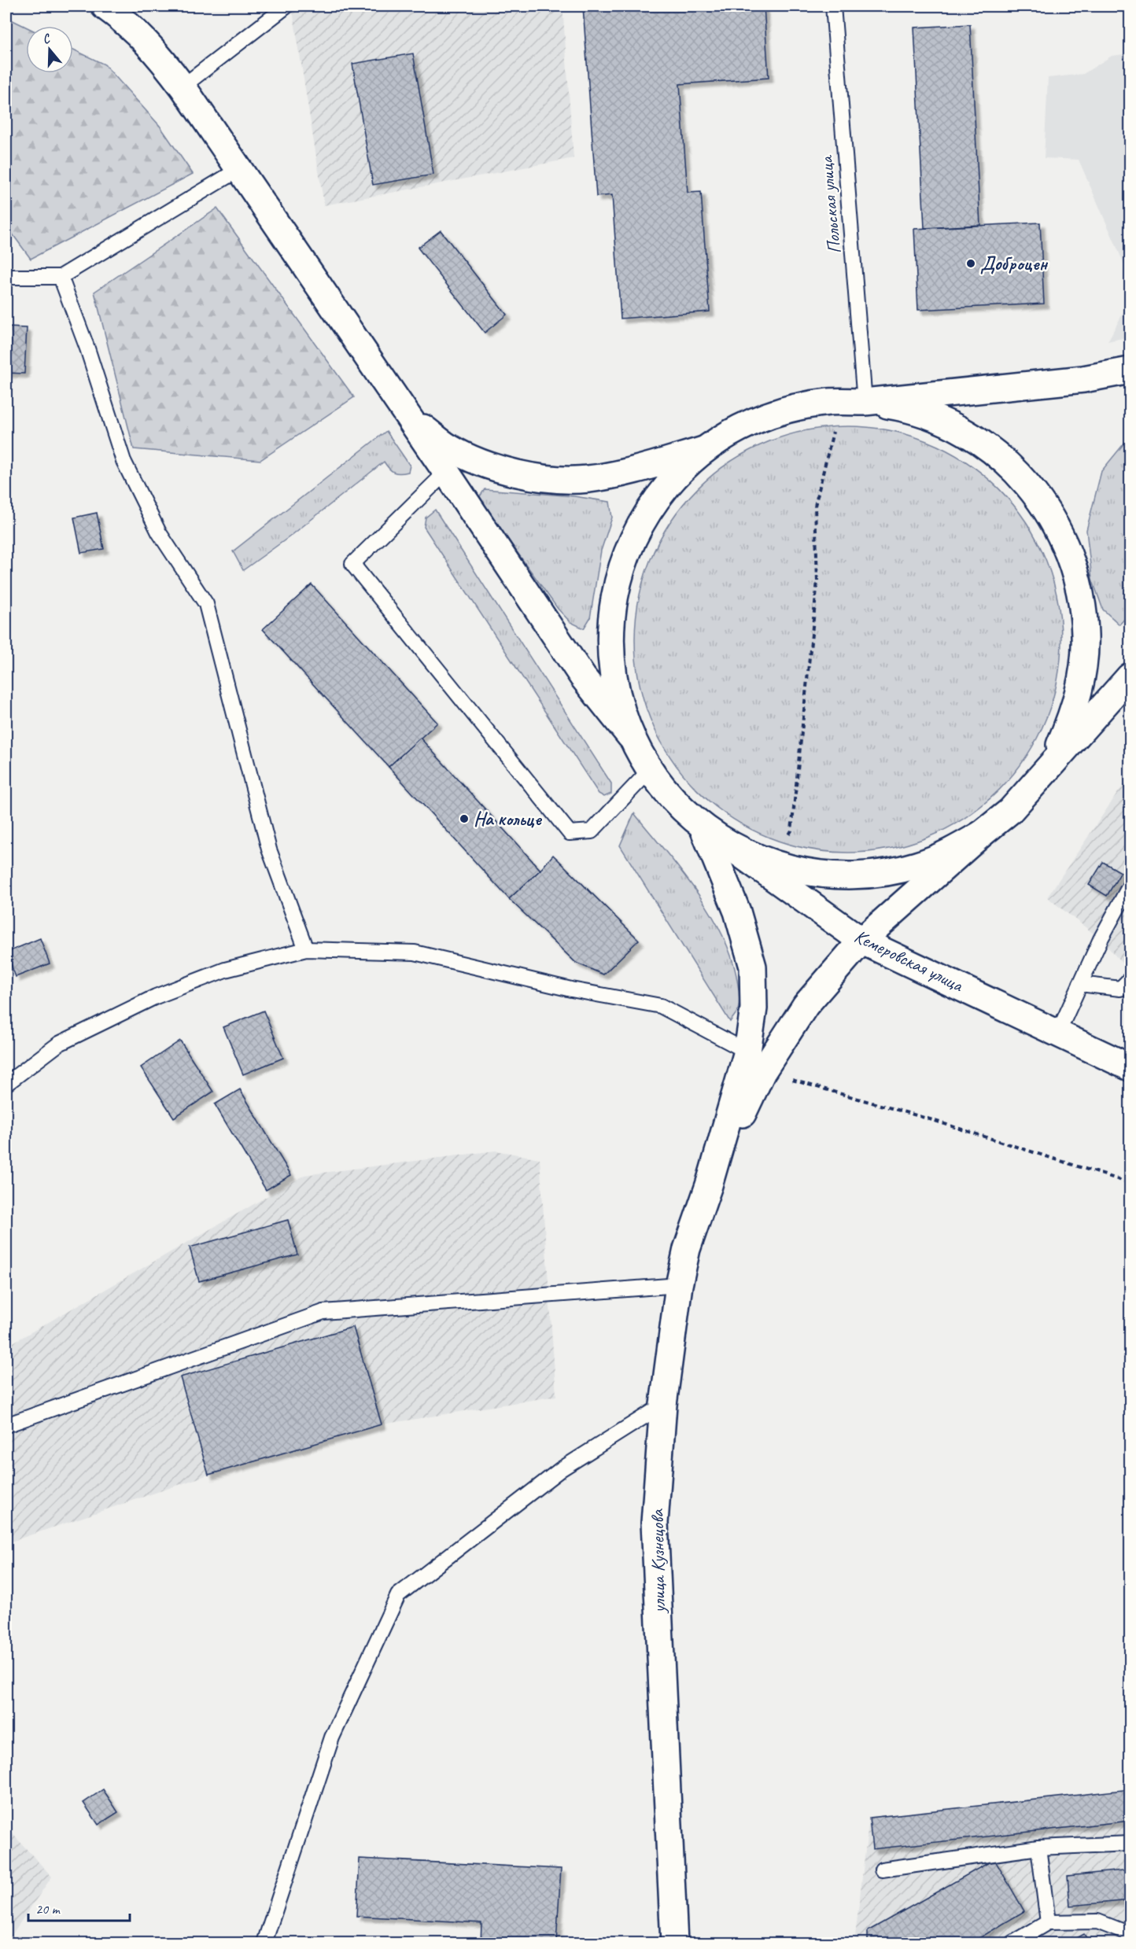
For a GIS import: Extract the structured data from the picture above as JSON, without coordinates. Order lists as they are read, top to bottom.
{
  "streets": {
    "main road": ["Кемеровская улица", "улица Кузнецова"],
    "lane": ["Польская улица"]
  },
  "places": ["Доброцен", "На кольце"],
  "scale_bar": "20 m",
  "north": "top"
}
